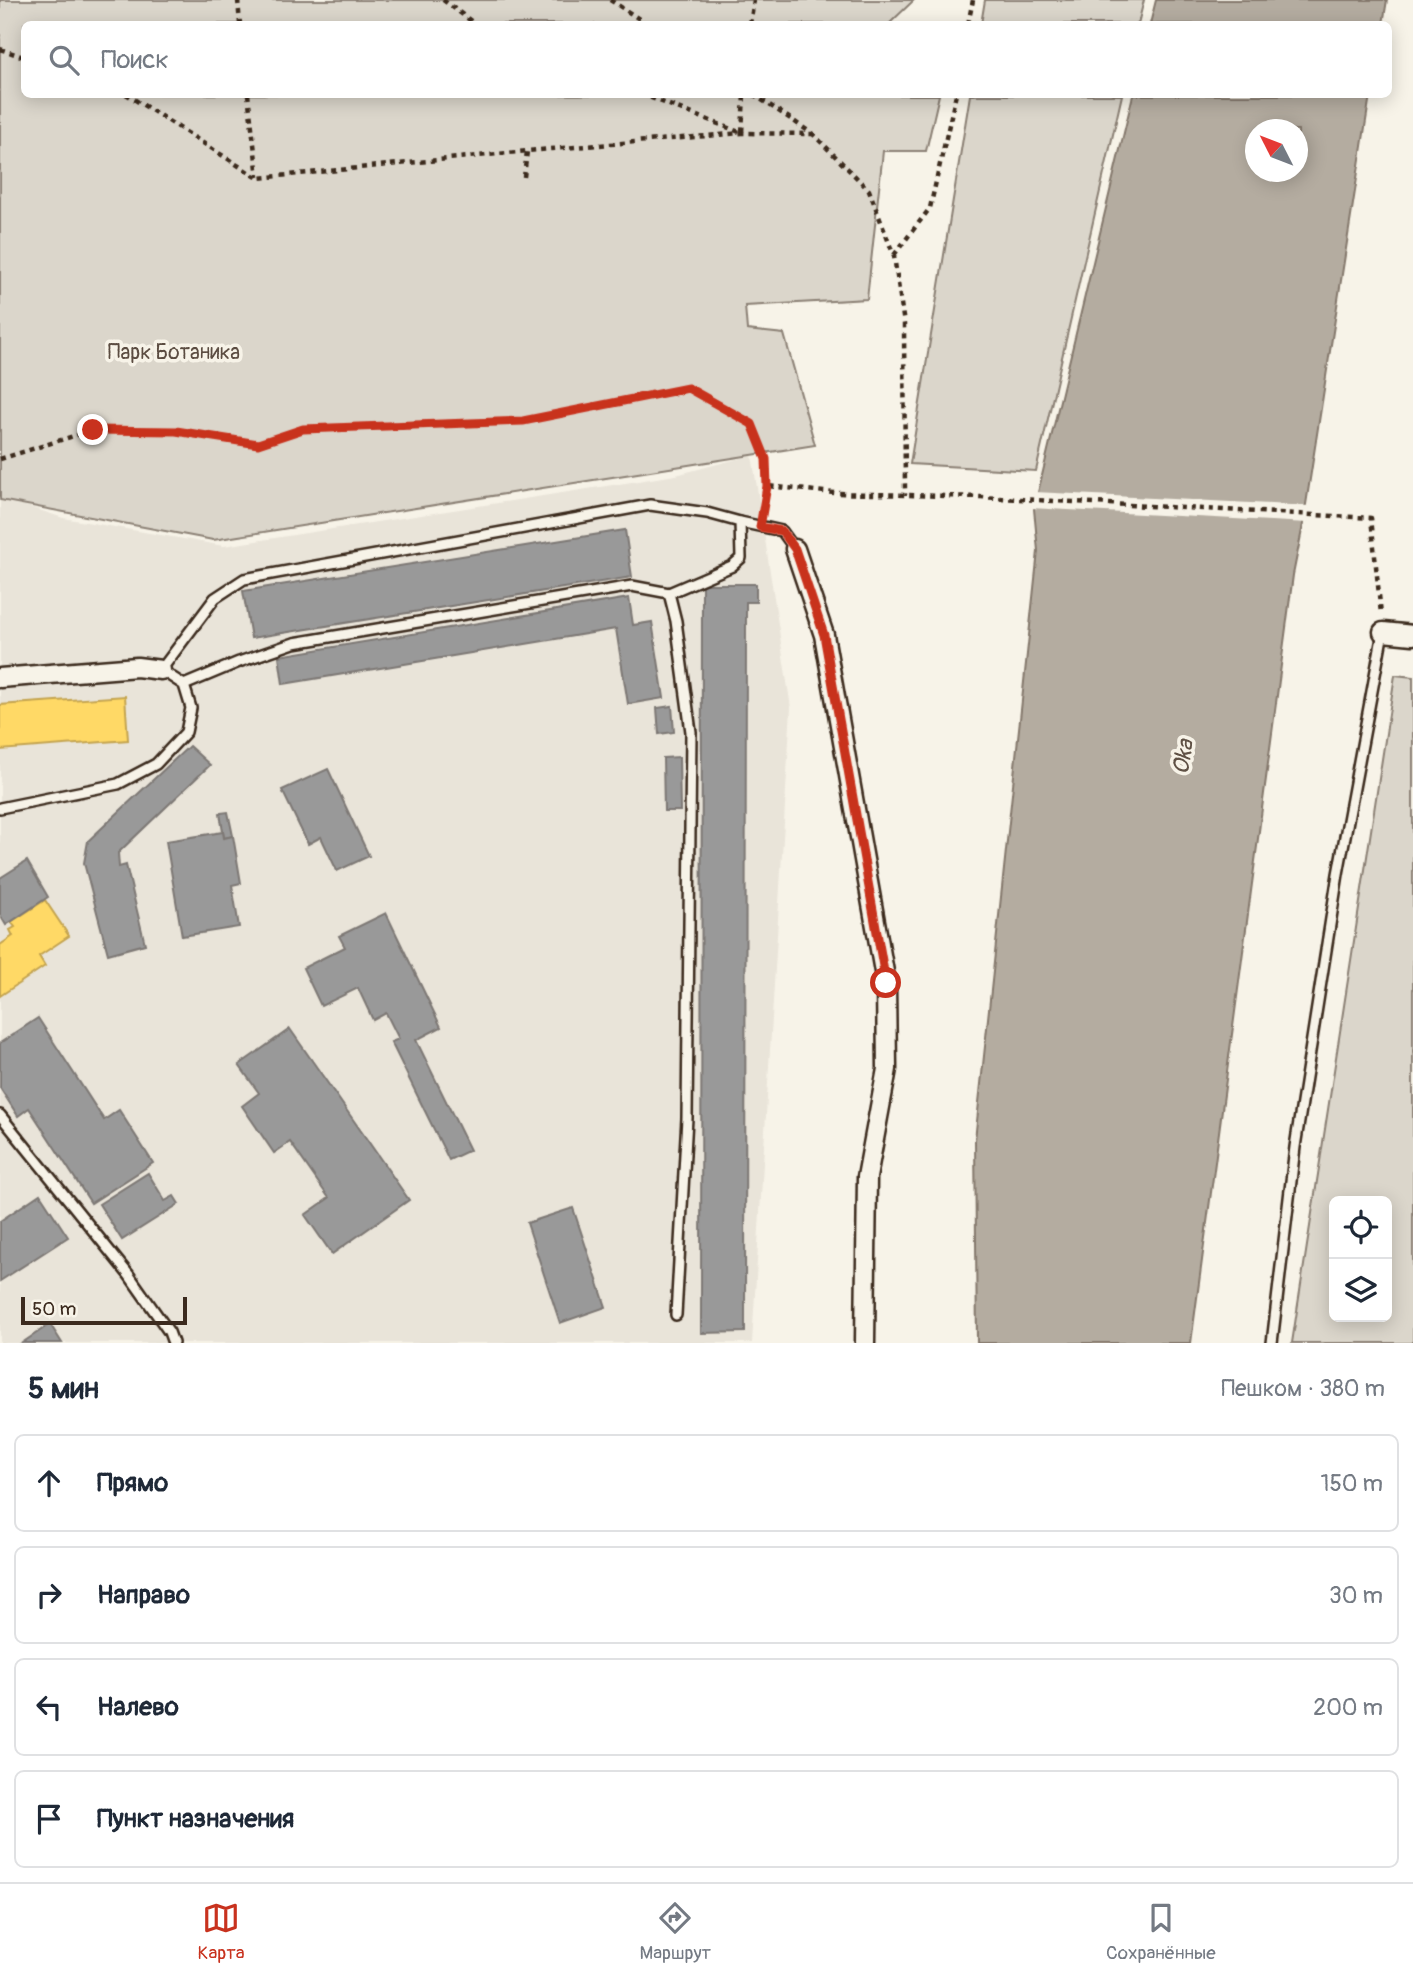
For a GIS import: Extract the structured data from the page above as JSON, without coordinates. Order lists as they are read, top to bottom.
{
  "water": ["Oka"],
  "parks": ["Парк Ботаника"],
  "scale_bar": "50 m",
  "north": "top left",
  "page": {
    "search": "Поиск",
    "scale": "50 m",
    "heading": ["5 мин", "Пешком · 380 m"],
    "list": [
      ["Прямо", "150 m"],
      ["Направо", "30 m"],
      ["Налево", "200 m"],
      "Пункт назначения"
    ],
    "nav": ["Карта", "Маршрут", "Сохранённые"]
  }
}
